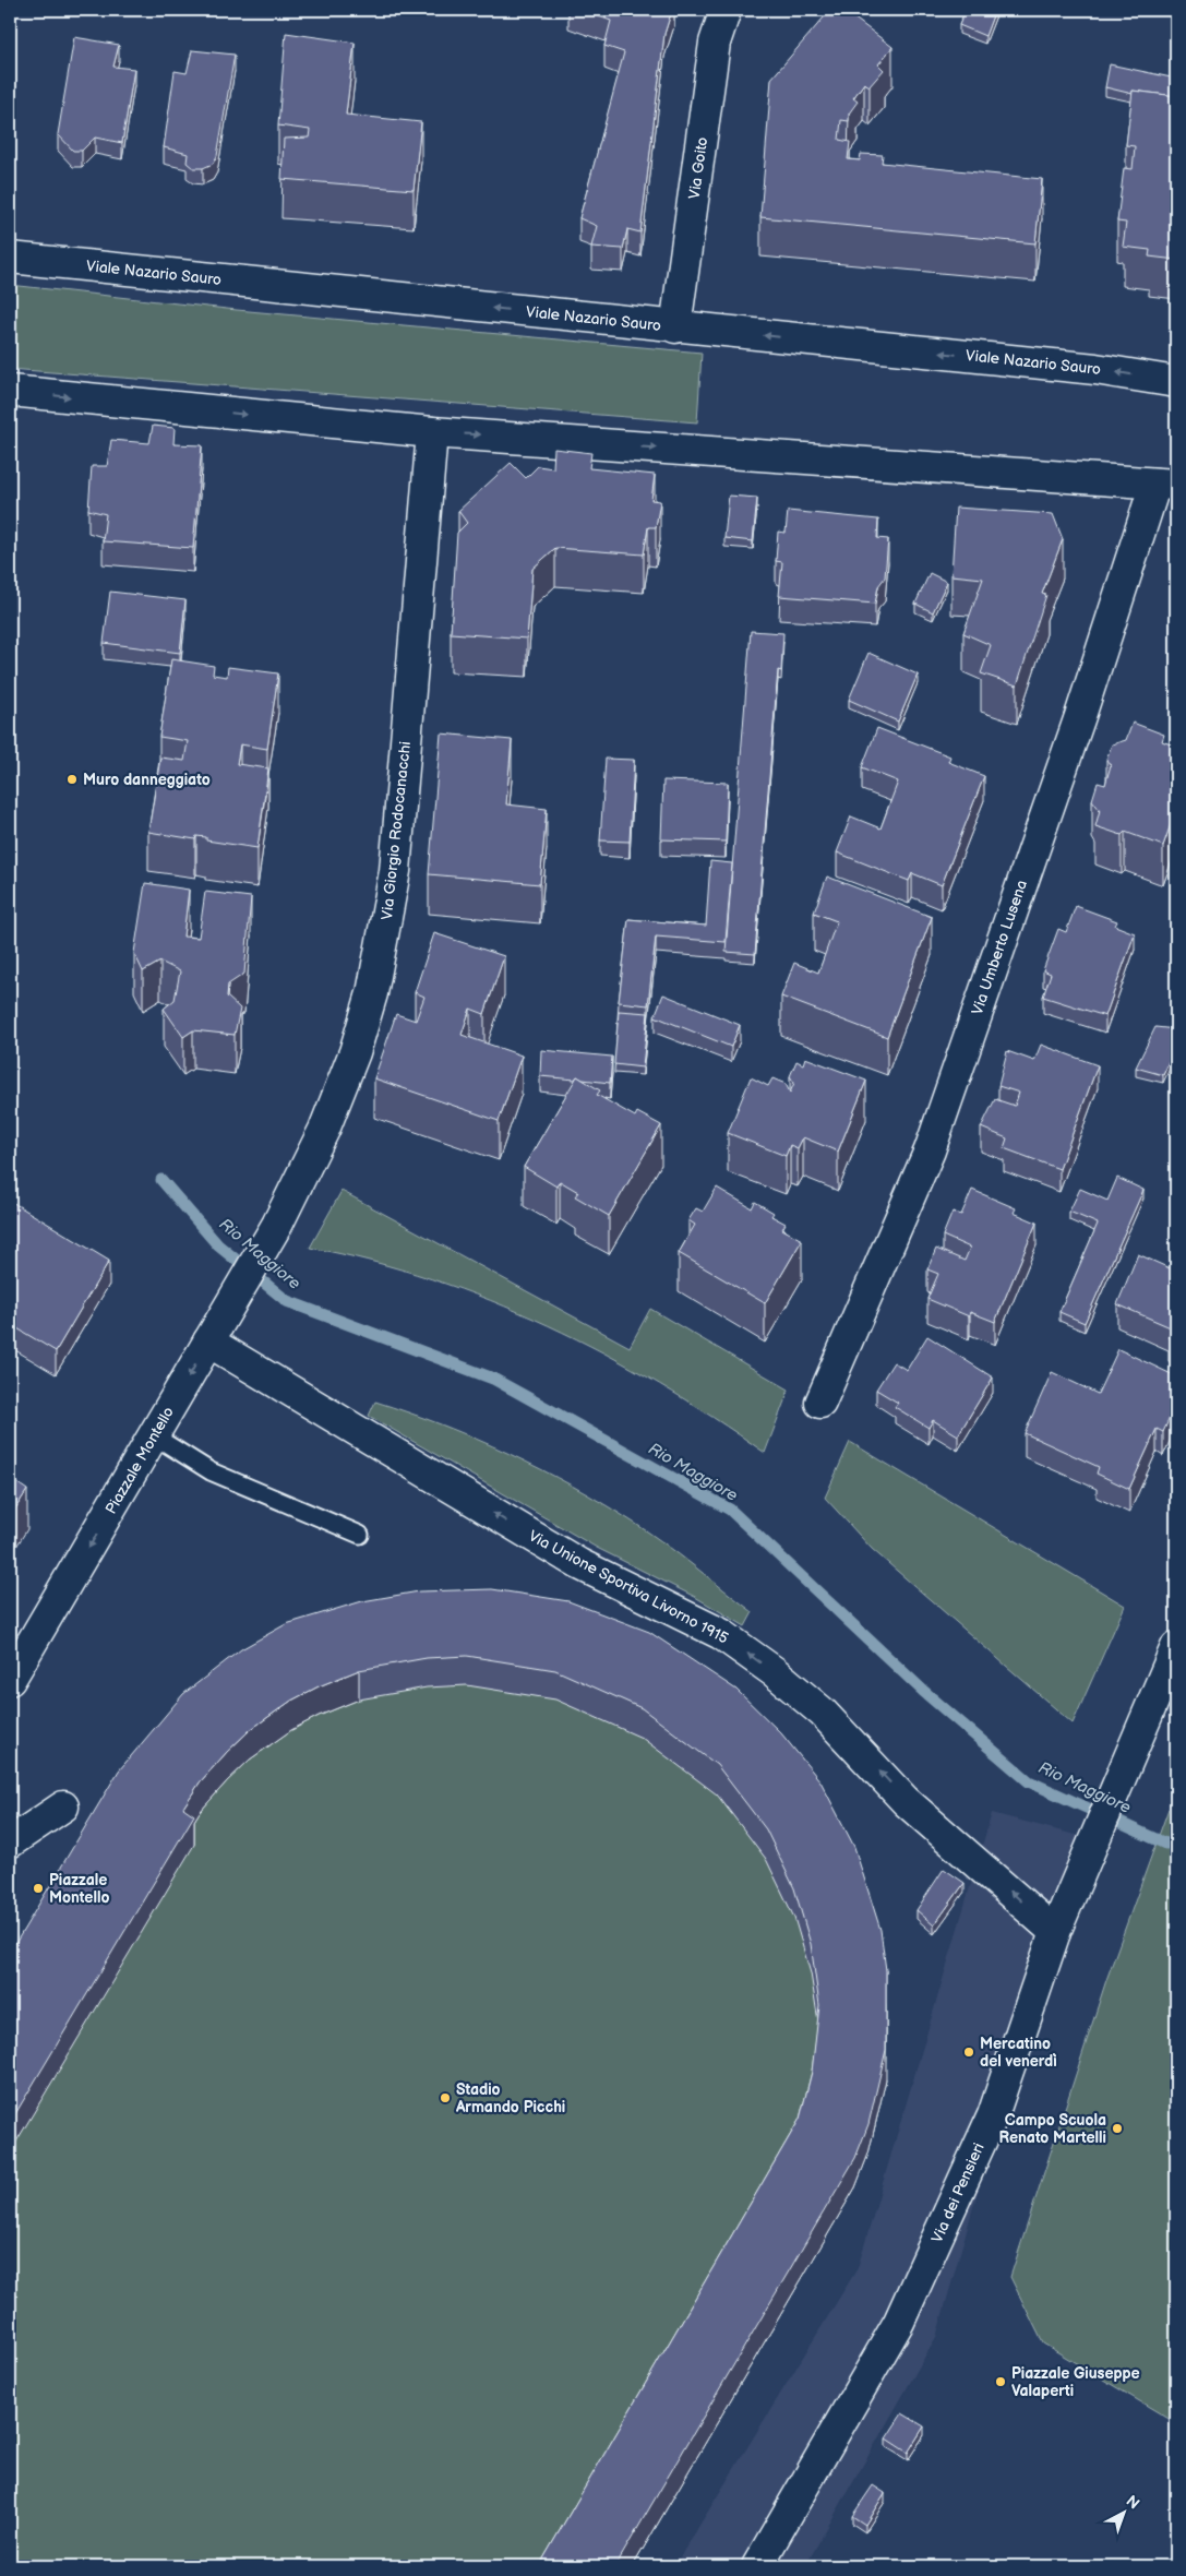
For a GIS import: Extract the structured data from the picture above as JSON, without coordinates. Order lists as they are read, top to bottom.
{
  "streets": {
    "street": [
      "Via Goito",
      "Viale Nazario Sauro",
      "Via Giorgio Rodocanacchi",
      "Via Umberto Lusena",
      "Piazzale Montello",
      "Via Unione Sportiva Livorno 1915",
      "Via dei Pensieri"
    ]
  },
  "crossings": [
    ["Via Goito", "Viale Nazario Sauro"],
    ["Via Giorgio Rodocanacchi", "Piazzale Montello"],
    ["Via Giorgio Rodocanacchi", "Via Unione Sportiva Livorno 1915"],
    ["Piazzale Montello", "Via Unione Sportiva Livorno 1915"],
    ["Via Unione Sportiva Livorno 1915", "Via dei Pensieri"]
  ],
  "one_way": ["Piazzale Montello", "Via Unione Sportiva Livorno 1915"],
  "water": ["Rio Maggiore"],
  "places": [
    "Muro danneggiato",
    "Piazzale Montello",
    "Mercatino del venerdì",
    "Stadio Armando Picchi",
    "Campo Scuola Renato Martelli",
    "Piazzale Giuseppe Valaperti"
  ],
  "north": "top right"
}
